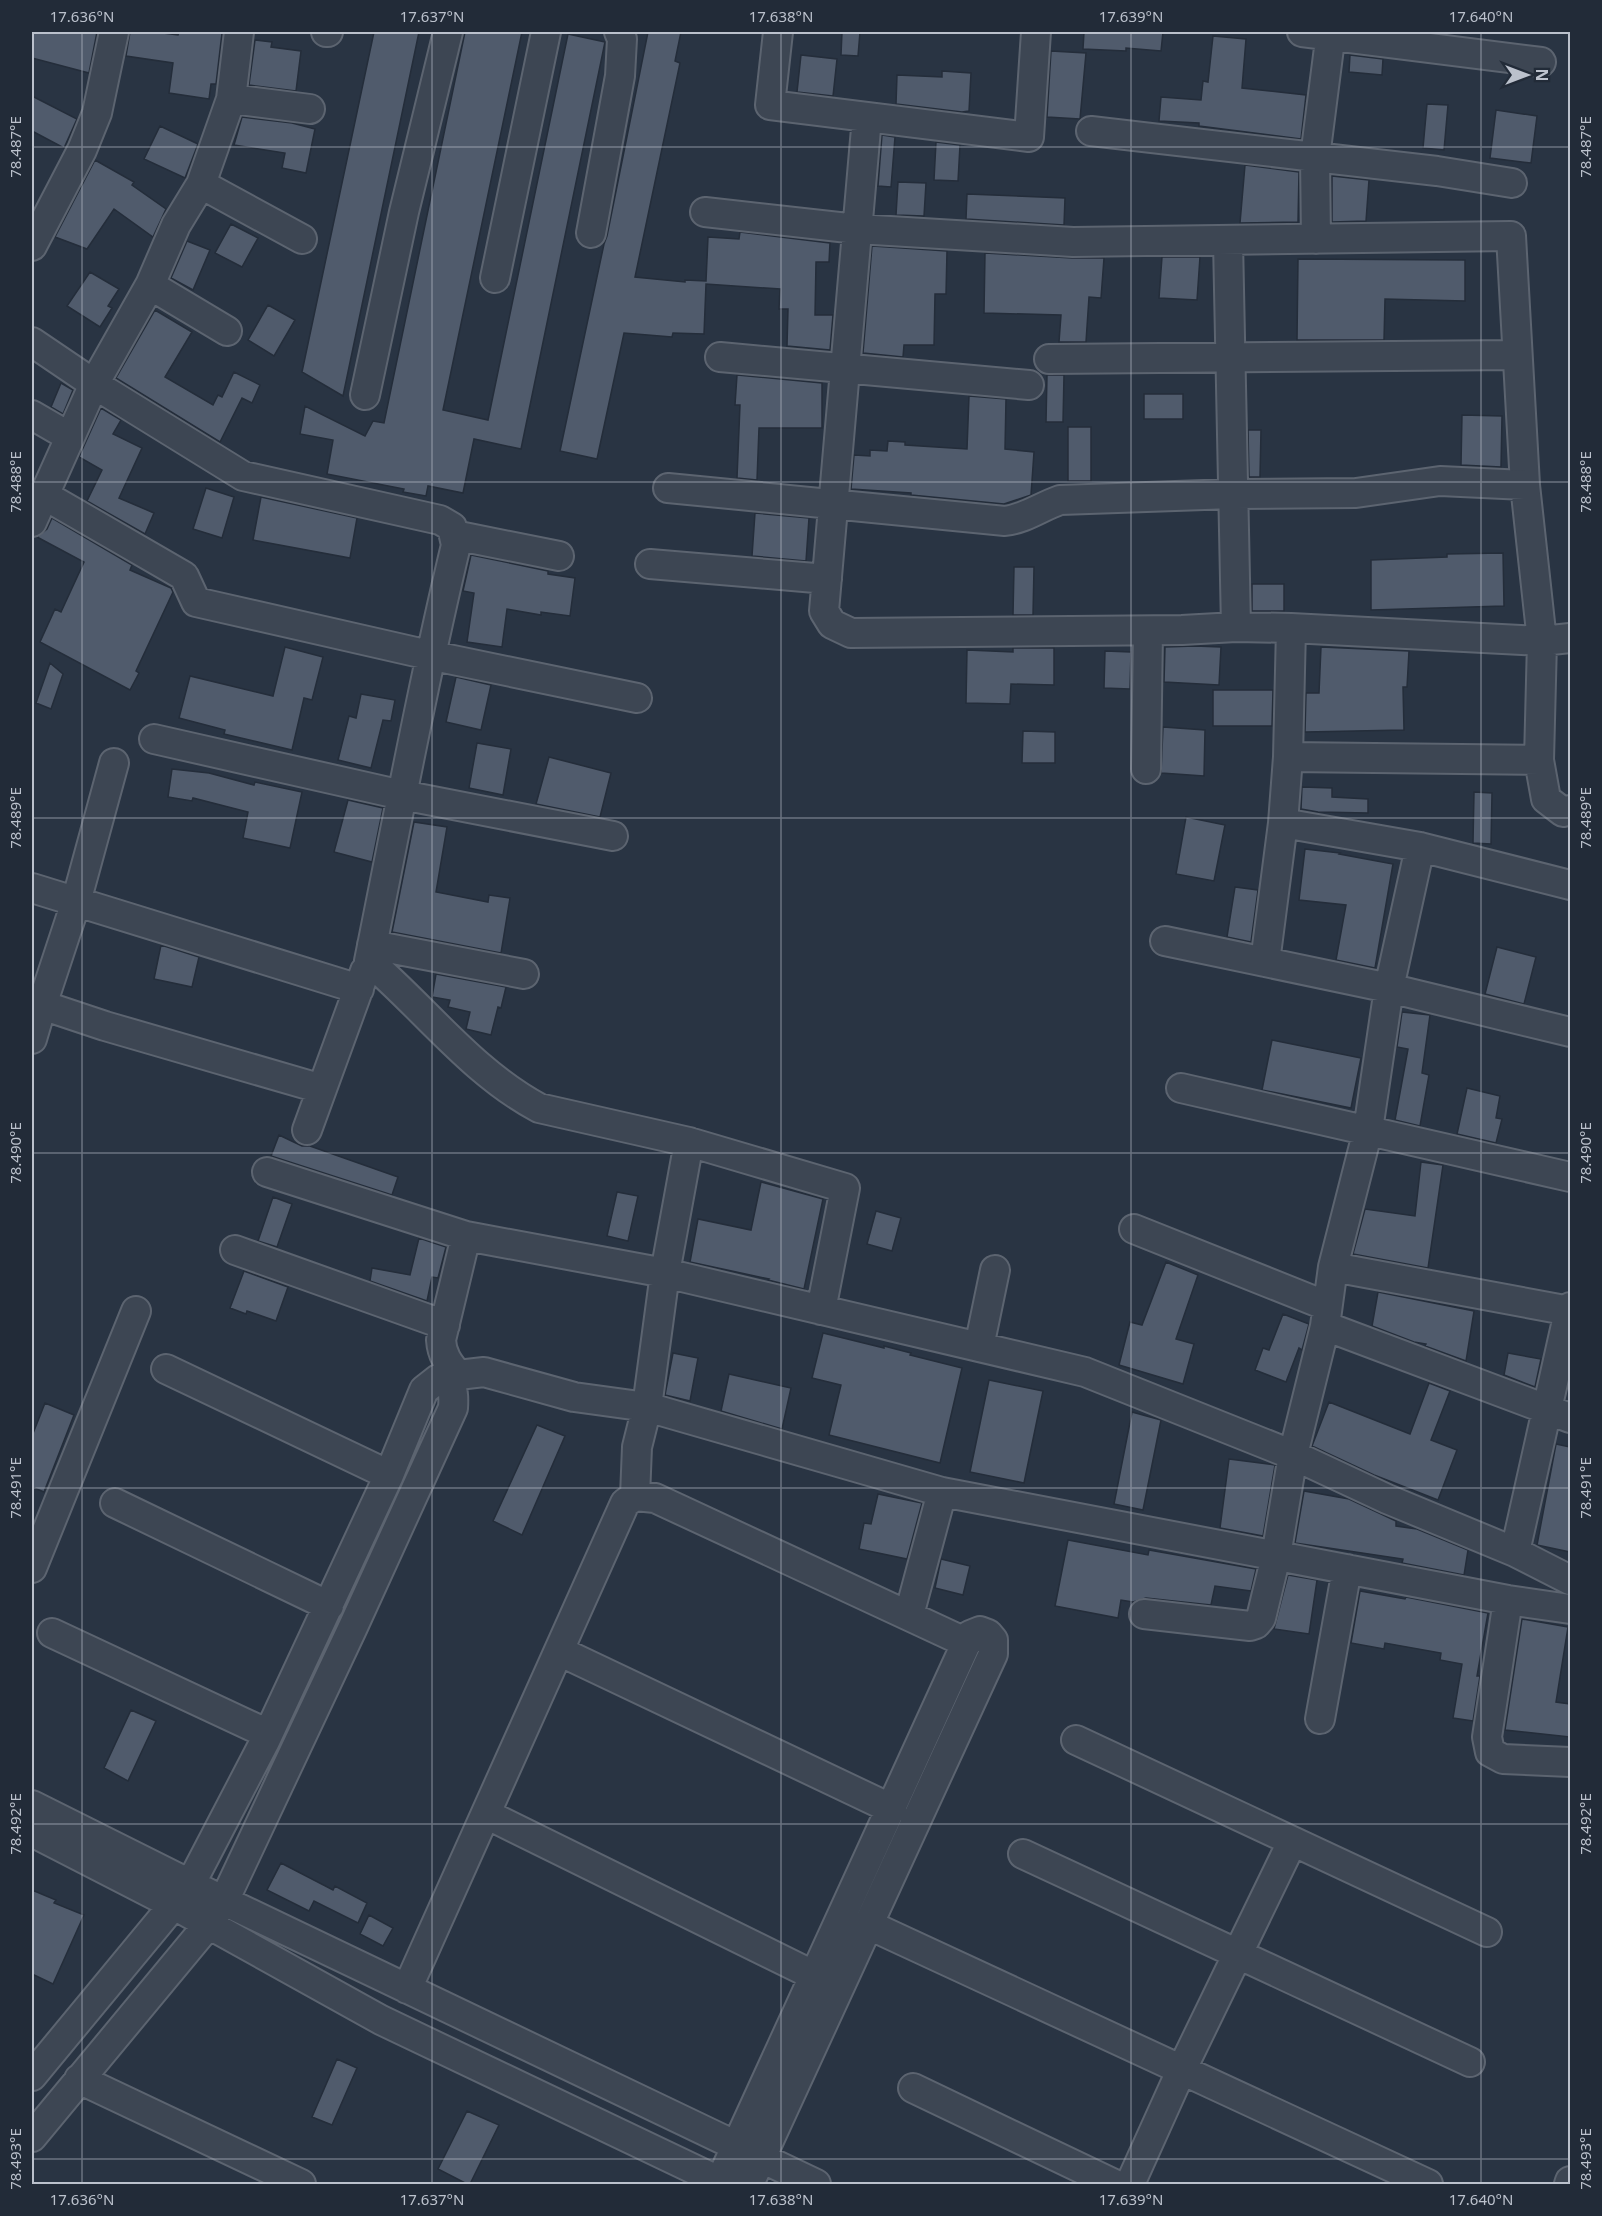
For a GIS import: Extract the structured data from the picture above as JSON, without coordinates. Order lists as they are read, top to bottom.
{
  "north": "right",
  "coordinates": [
    "17.636°N",
    "17.637°N",
    "17.638°N",
    "17.639°N",
    "17.640°N",
    "78.487°E",
    "78.488°E",
    "78.489°E",
    "78.490°E",
    "78.491°E",
    "78.492°E",
    "78.493°E"
  ]
}
